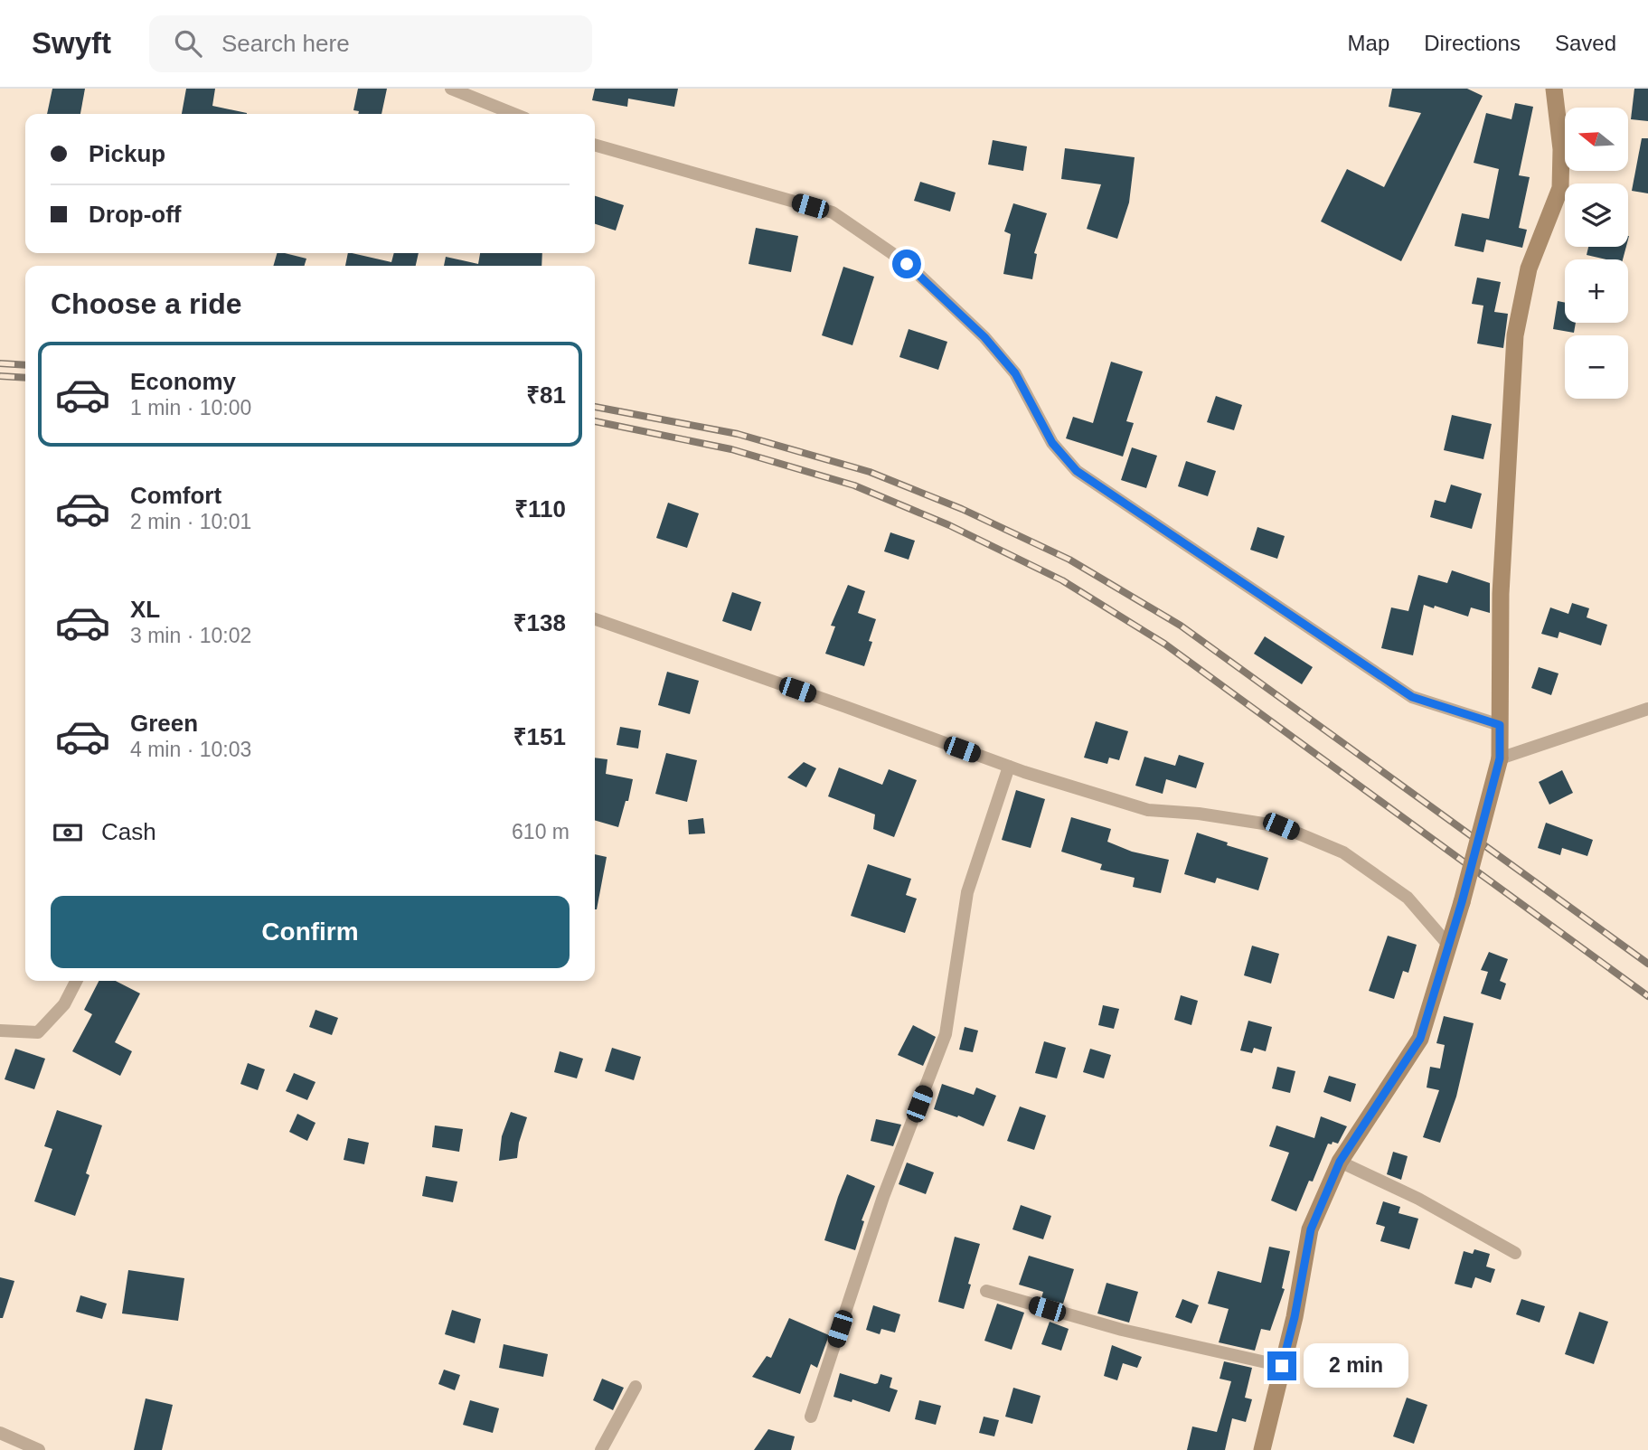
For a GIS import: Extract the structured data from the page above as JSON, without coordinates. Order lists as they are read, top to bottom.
{
  "north": "left",
  "page": {
    "header": "Swyft",
    "search": "Search here",
    "nav": ["Map", "Directions", "Saved"],
    "map_buttons": ["+", "−"],
    "banner": ["Pickup", "Drop-off"],
    "heading": "Choose a ride",
    "list": [
      {
        "name": "Economy",
        "note": "1 min · 10:00",
        "value": "₹81"
      },
      {
        "name": "Comfort",
        "note": "2 min · 10:01",
        "value": "₹110"
      },
      {
        "name": "XL",
        "note": "3 min · 10:02",
        "value": "₹138"
      },
      {
        "name": "Green",
        "note": "4 min · 10:03",
        "value": "₹151"
      }
    ],
    "pay": ["Cash", "610 m"],
    "buttons": "Confirm",
    "bubble": "2 min"
  }
}
